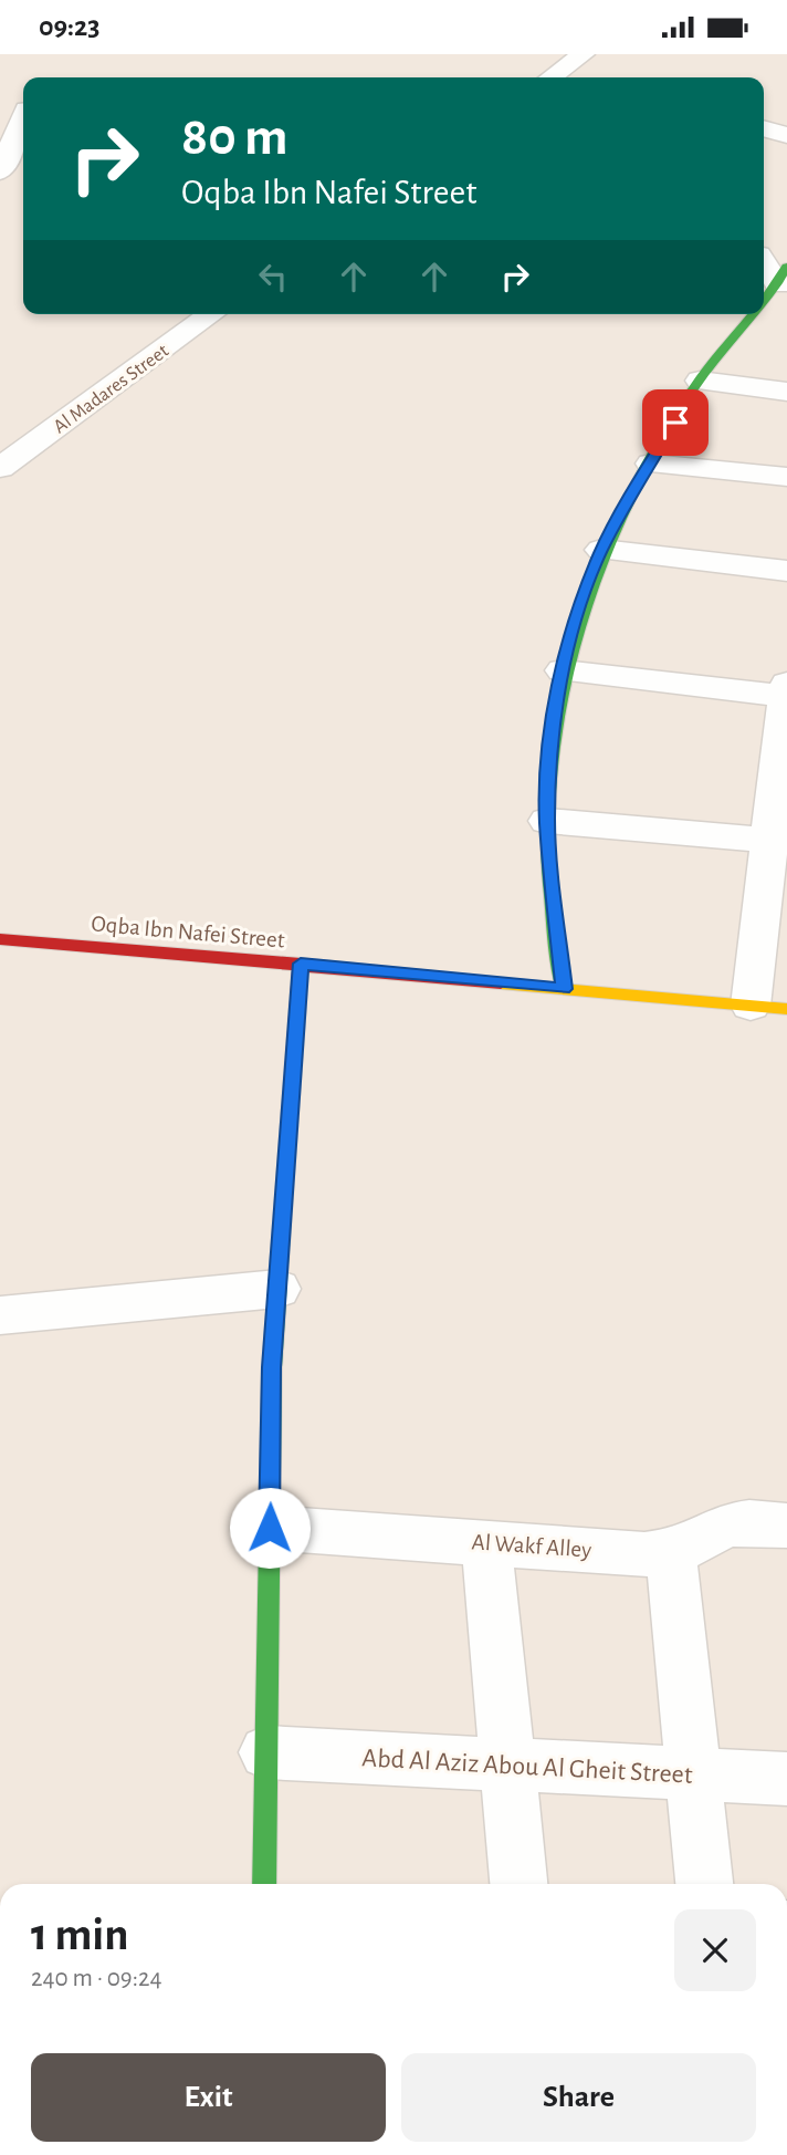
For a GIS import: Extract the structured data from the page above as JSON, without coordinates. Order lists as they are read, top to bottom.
{
  "streets": {
    "street": [
      "Al Madares Street",
      "Oqba Ibn Nafei Street",
      "Al Wakf Alley",
      "Abd Al Aziz Abou Al Gheit Street"
    ]
  },
  "page": {
    "status": "09:23",
    "turn": ["80 m", "Oqba Ibn Nafei Street"],
    "heading": ["1 min", "240 m · 09:24"],
    "buttons": ["Exit", "Share"]
  }
}
